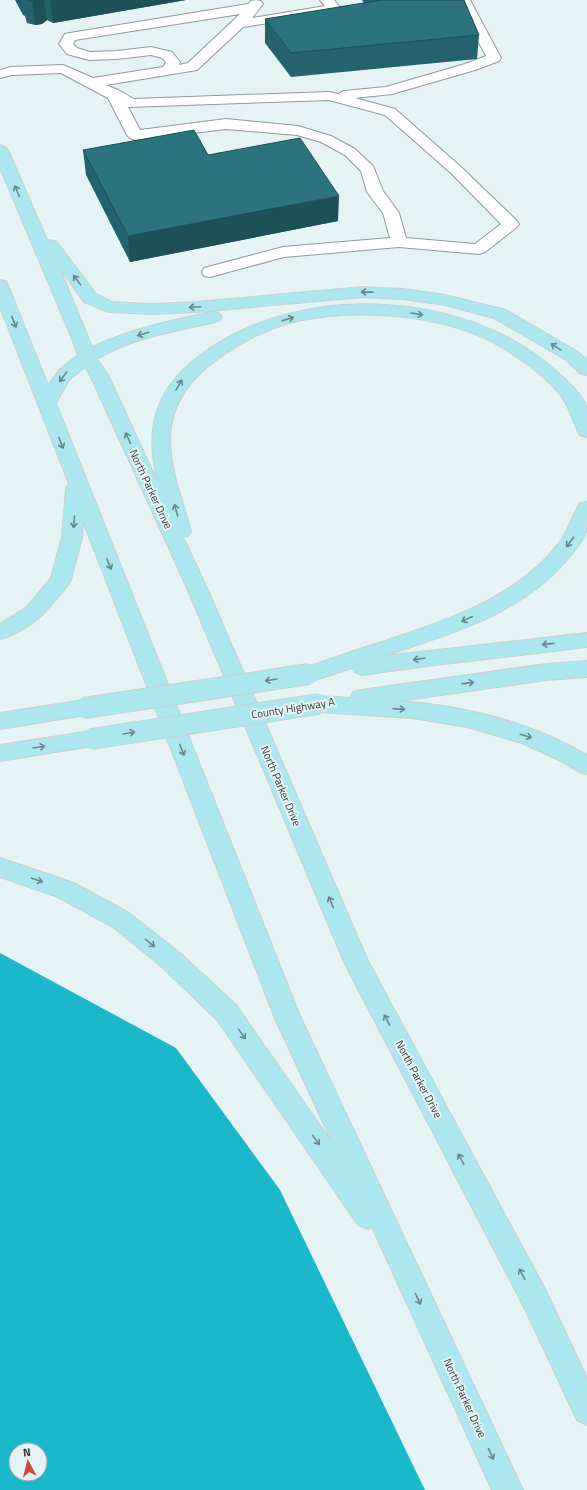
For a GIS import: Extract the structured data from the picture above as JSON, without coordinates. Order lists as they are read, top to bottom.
{
  "streets": {
    "main road": ["North Parker Drive", "County Highway A"]
  },
  "north": "top"
}
